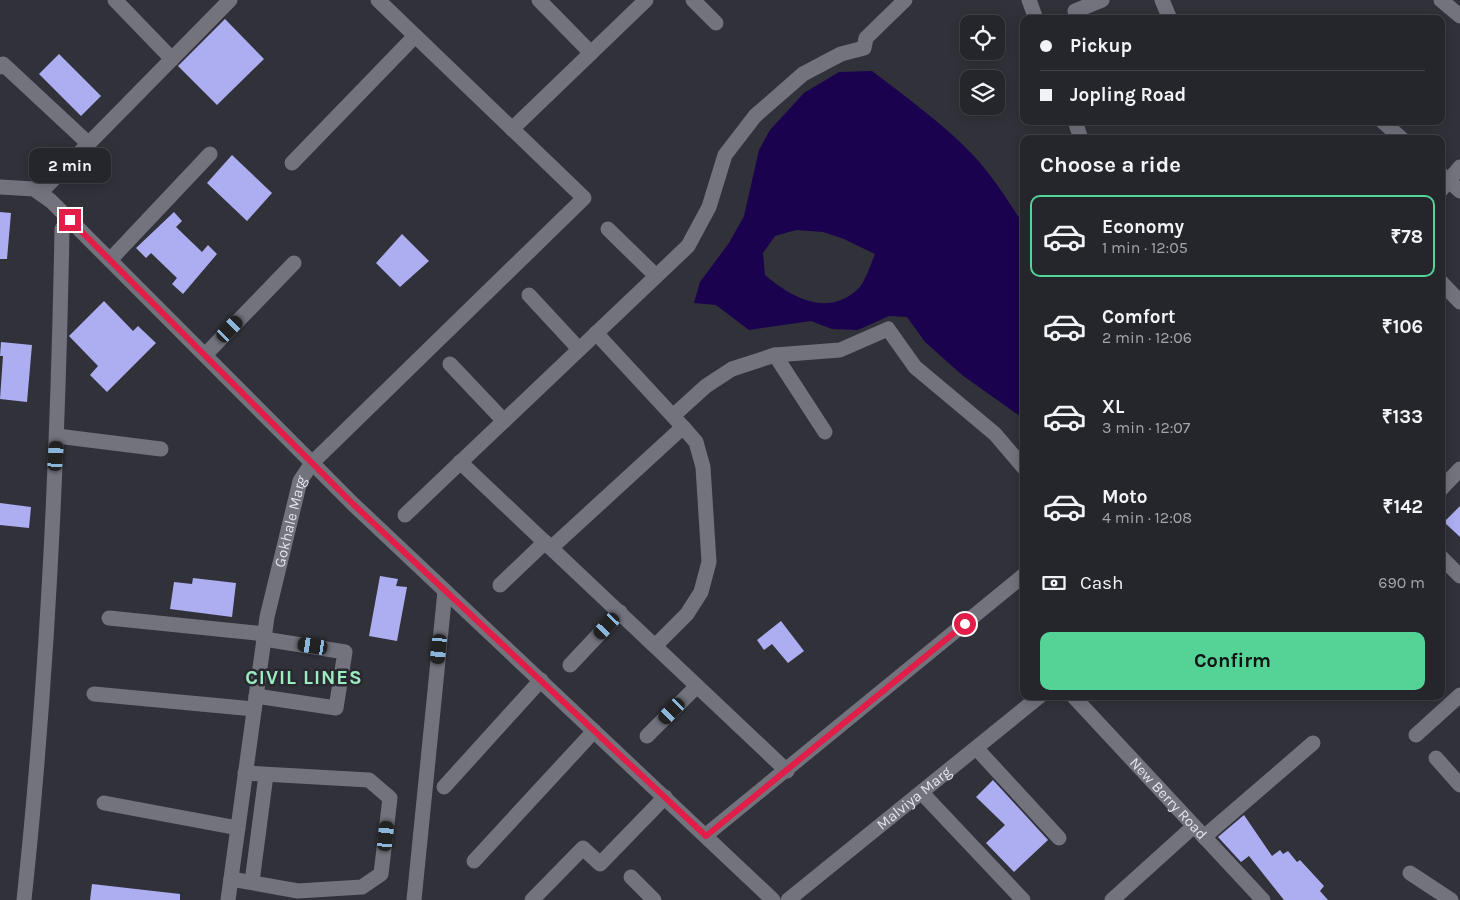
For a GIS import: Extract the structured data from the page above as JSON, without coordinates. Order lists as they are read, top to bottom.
{
  "streets": {
    "street": ["Gokhale Marg", "New Berry Road", "Malviya Marg"]
  },
  "districts": ["CIVIL LINES"],
  "page": {
    "banner": ["Pickup", "Jopling Road"],
    "heading": "Choose a ride",
    "bubble": "2 min",
    "list": [
      {
        "name": "Economy",
        "note": "1 min · 12:05",
        "value": "₹78"
      },
      {
        "name": "Comfort",
        "note": "2 min · 12:06",
        "value": "₹106"
      },
      {
        "name": "XL",
        "note": "3 min · 12:07",
        "value": "₹133"
      },
      {
        "name": "Moto",
        "note": "4 min · 12:08",
        "value": "₹142"
      }
    ],
    "pay": ["Cash", "690 m"],
    "buttons": "Confirm"
  }
}
